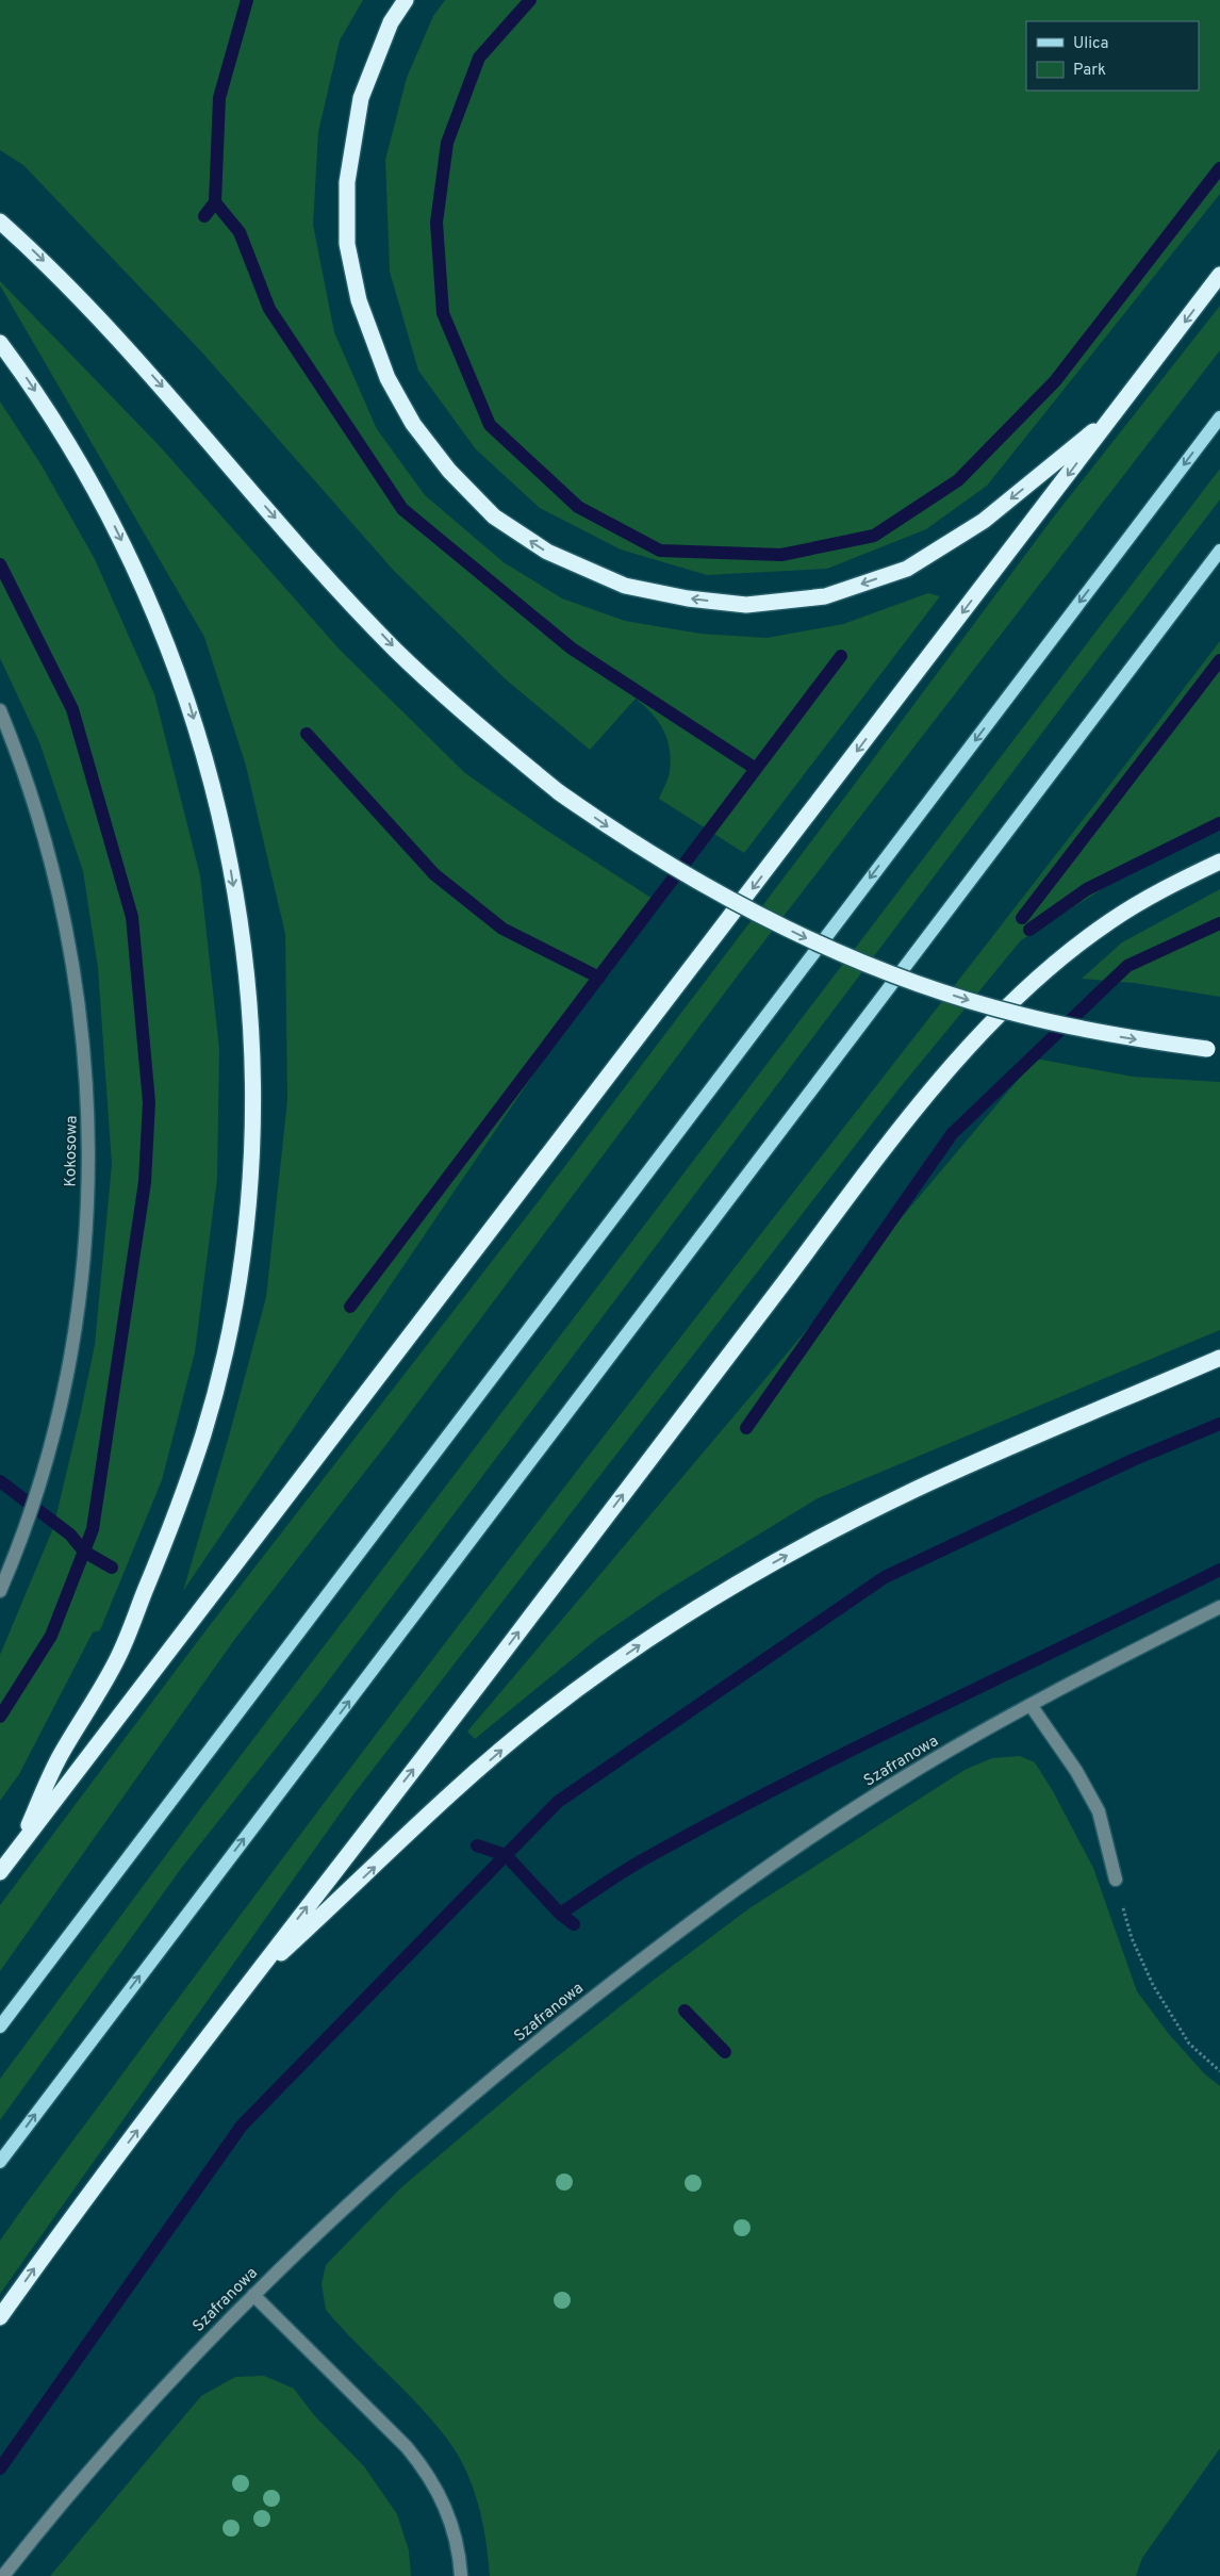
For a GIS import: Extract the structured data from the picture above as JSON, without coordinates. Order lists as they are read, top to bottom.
{
  "streets": {
    "street": ["Kokosowa", "Szafranowa"]
  },
  "legend": ["Ulica", "Park"]
}
